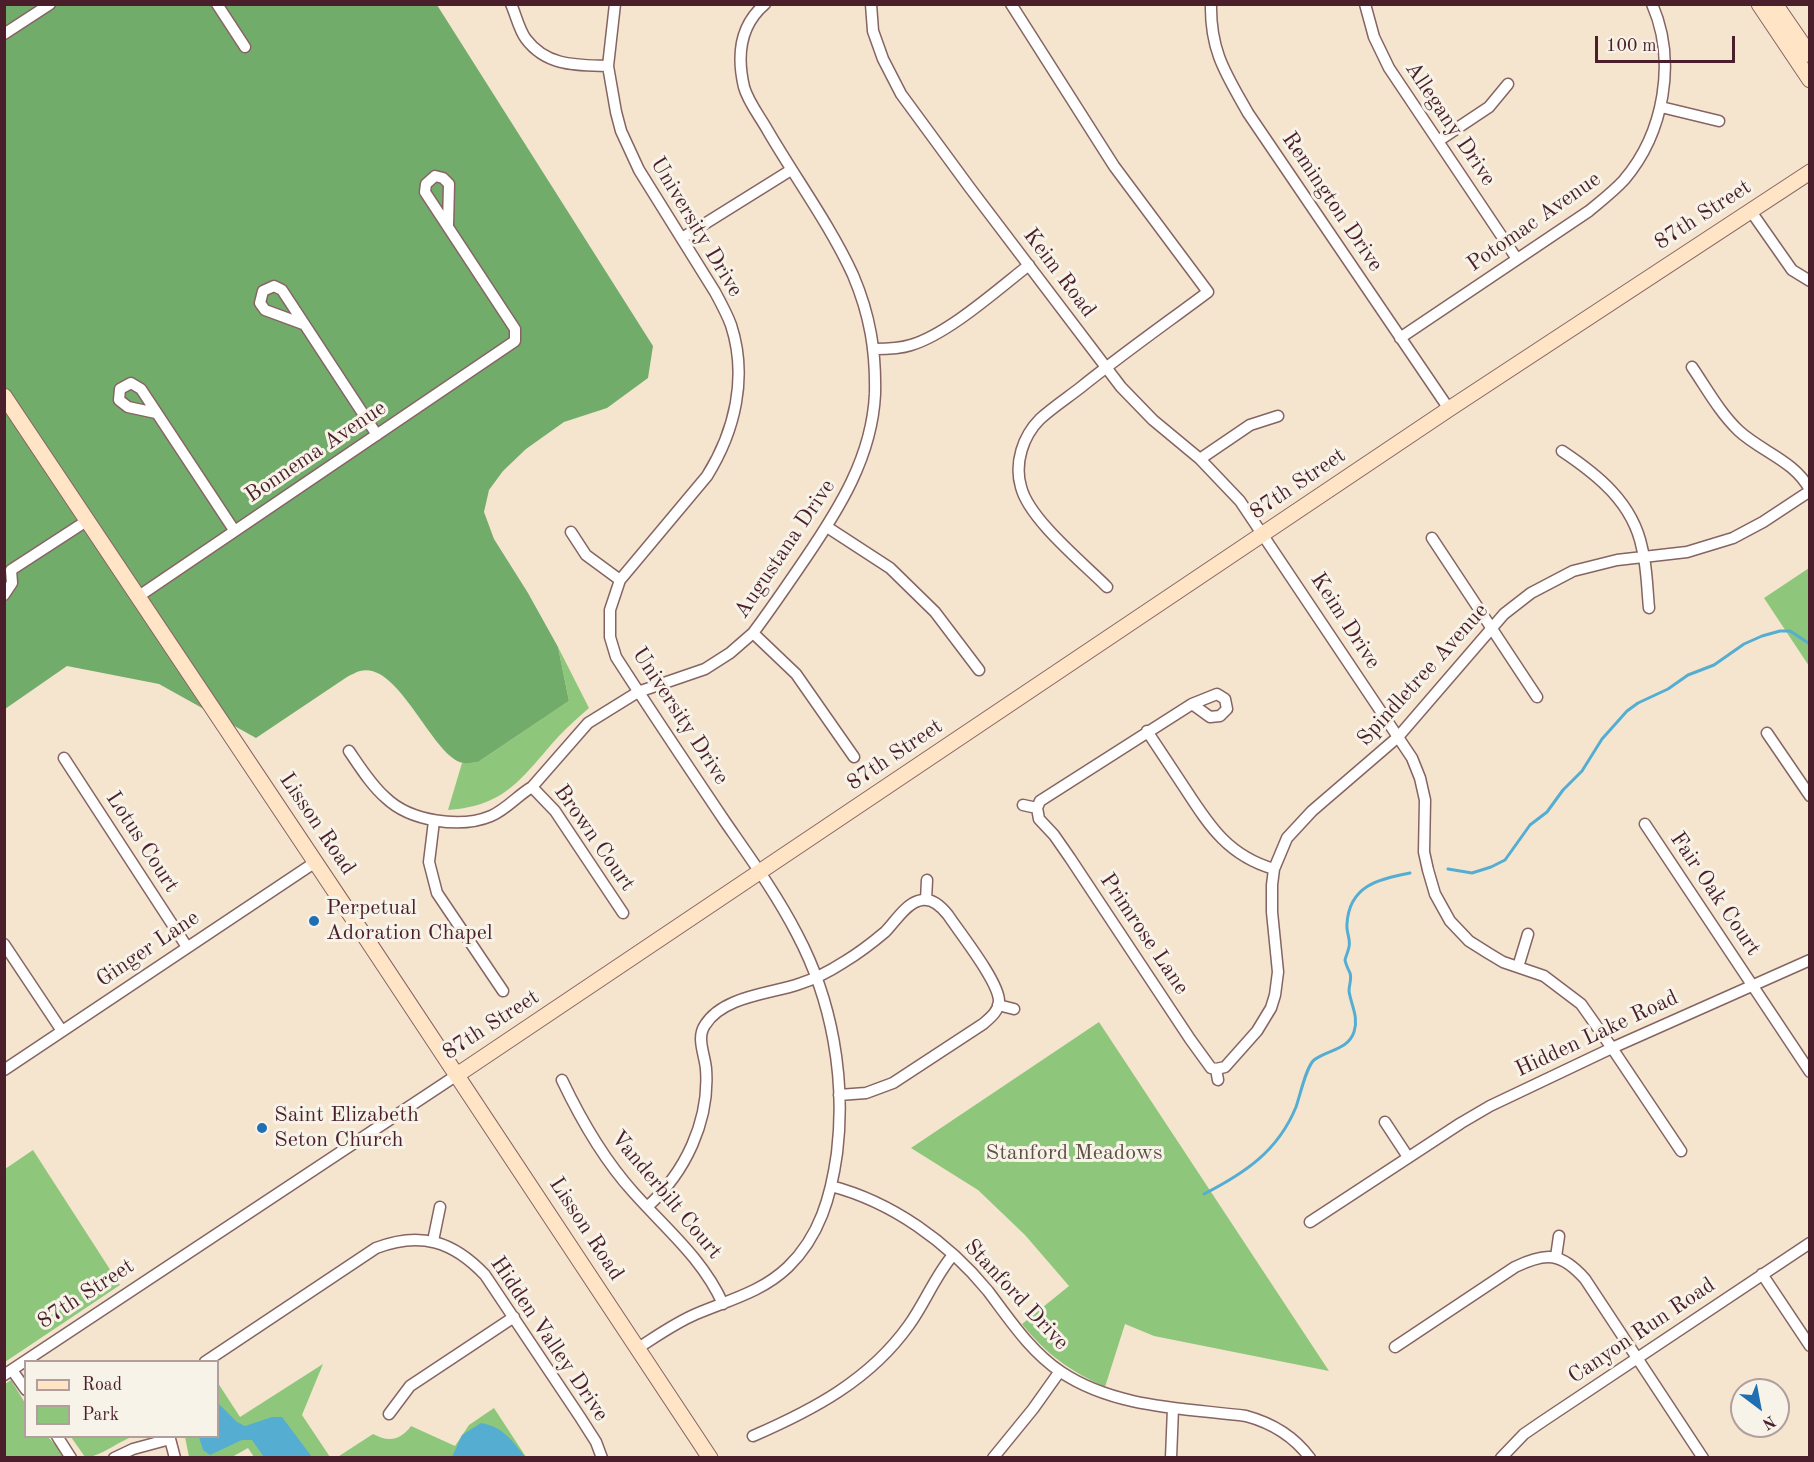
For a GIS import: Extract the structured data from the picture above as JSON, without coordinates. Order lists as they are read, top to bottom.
{
  "streets": {
    "street": [
      "Allegany Drive",
      "Remington Drive",
      "87th Street",
      "Potomac Avenue",
      "University Drive",
      "Keim Road",
      "Bonnema Avenue",
      "Augustana Drive",
      "Keim Drive",
      "Spindletree Avenue",
      "Lisson Road",
      "Brown Court",
      "Lotus Court",
      "Fair Oak Court",
      "Primrose Lane",
      "Ginger Lane",
      "Hidden Lake Road",
      "Vanderbilt Court",
      "Stanford Drive",
      "Canyon Run Road",
      "Hidden Valley Drive"
    ]
  },
  "crossings": [
    ["Allegany Drive", "Potomac Avenue"],
    ["Remington Drive", "87th Street"],
    ["Remington Drive", "Potomac Avenue"],
    ["87th Street", "University Drive"],
    ["87th Street", "Keim Road"],
    ["87th Street", "Keim Drive"],
    ["87th Street", "Lisson Road"],
    ["University Drive", "Augustana Drive"],
    ["University Drive", "Lisson Road"],
    ["University Drive", "Vanderbilt Court"],
    ["University Drive", "Stanford Drive"],
    ["Keim Road", "Keim Drive"],
    ["Bonnema Avenue", "Lisson Road"],
    ["Augustana Drive", "Brown Court"],
    ["Keim Drive", "Spindletree Avenue"],
    ["Keim Drive", "Hidden Lake Road"],
    ["Spindletree Avenue", "Primrose Lane"],
    ["Lisson Road", "Ginger Lane"],
    ["Lotus Court", "Ginger Lane"],
    ["Fair Oak Court", "Hidden Lake Road"]
  ],
  "parks": ["Stanford Meadows"],
  "places": ["Perpetual Adoration Chapel", "Saint Elizabeth Seton Church"],
  "legend": ["Road", "Park"],
  "scale_bar": "100 m",
  "north": "bottom right"
}
